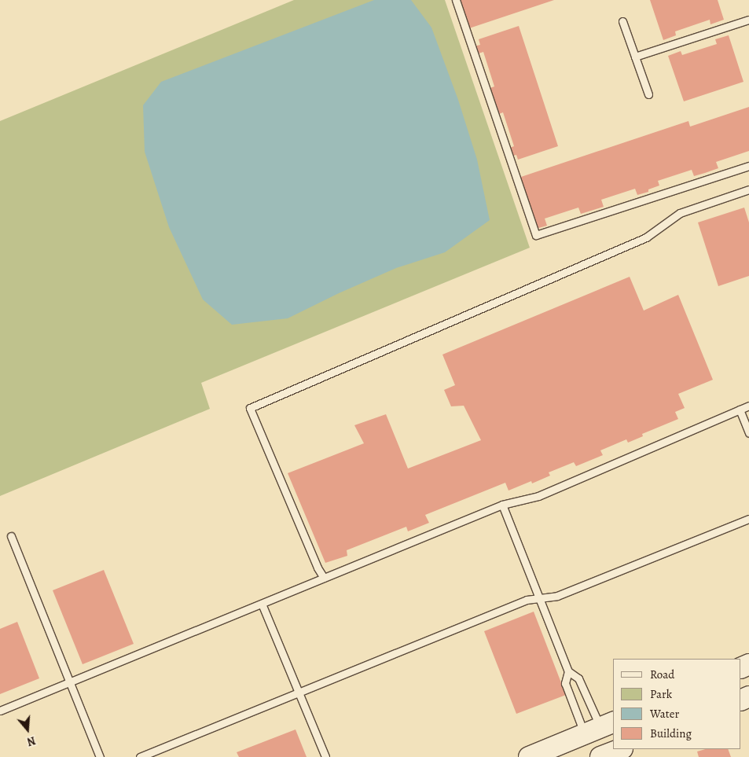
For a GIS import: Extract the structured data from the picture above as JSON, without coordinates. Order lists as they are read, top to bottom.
{
  "legend": [
    "Road",
    "Park",
    "Water",
    "Building"
  ],
  "north": "bottom"
}
